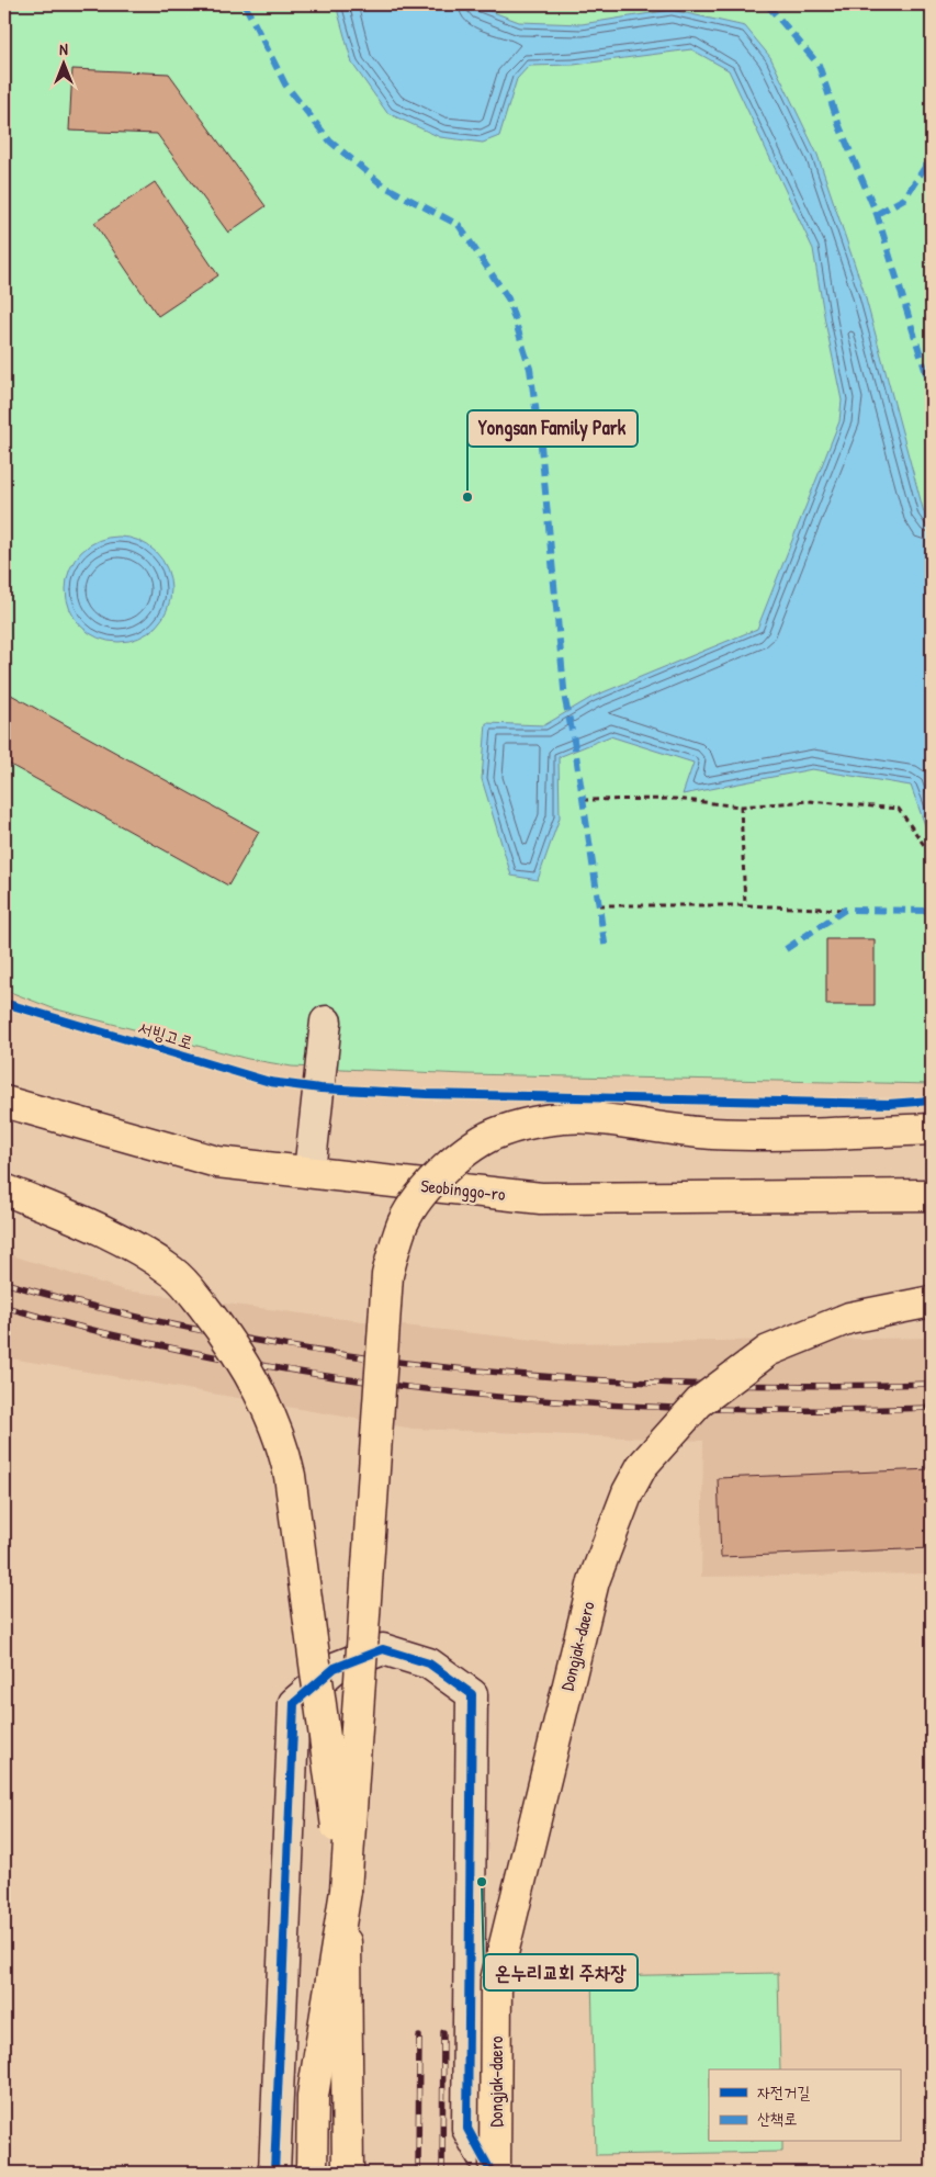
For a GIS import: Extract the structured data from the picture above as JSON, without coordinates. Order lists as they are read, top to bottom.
{
  "streets": {
    "main road": ["Seobinggo-ro", "Dongjak-daero"],
    "cycle path": ["서빙고로"]
  },
  "places": ["Yongsan Family Park", "온누리교회 주차장"],
  "legend": ["자전거길", "산책로"],
  "north": "top"
}
